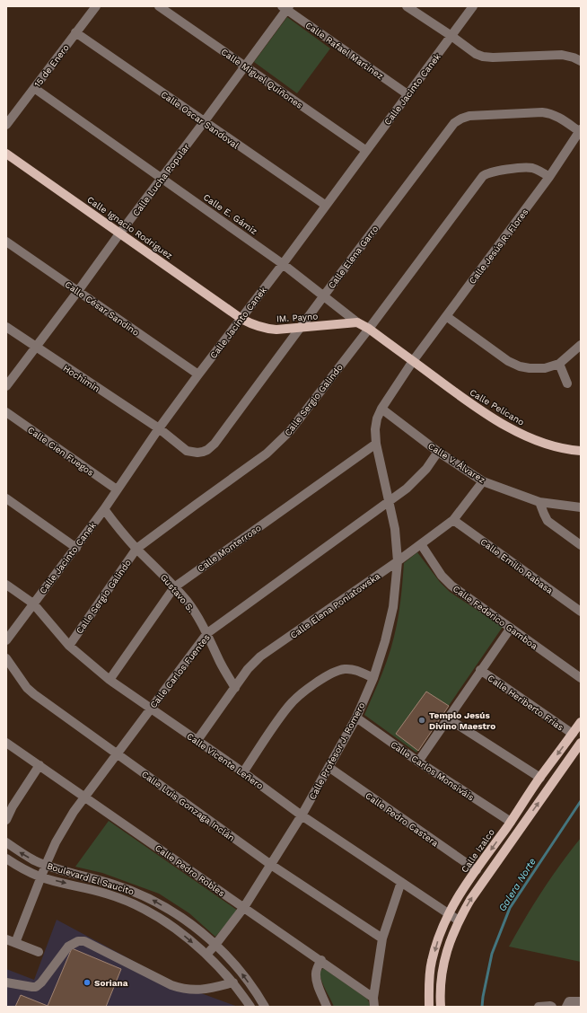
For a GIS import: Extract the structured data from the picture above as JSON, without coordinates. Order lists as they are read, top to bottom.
{
  "streets": {
    "main road": [
      "Calle E. Gámiz",
      "Calle Ignacio Rodríguez",
      "IM. Payno",
      "Calle Pelícano",
      "Calle Izalco"
    ],
    "street": [
      "Calle Rafael Martínez",
      "15 de Enero",
      "Calle Miguel Quiñones",
      "Calle Jacinto Canek",
      "Calle Oscar Sandoval",
      "Calle Lucha Popular",
      "Calle Jesús R. Flores",
      "Calle Elena Garro",
      "Calle César Sandino",
      "Hochimin",
      "Calle Sergio Galindo",
      "Calle Cien Fuegos",
      "Calle V. Álvarez",
      "Calle Monterroso",
      "Calle Emilio Rabasa",
      "Gustavo S.",
      "Calle Elena Poniatowska",
      "Calle Federico Gamboa",
      "Calle Carlos Fuentes",
      "Calle Heriberto Frías",
      "Calle Profesor J. Romero",
      "Calle Vicente Leñero",
      "Calle Carlos Monsiváis",
      "Calle Luis Gonzaga Inclán",
      "Calle Pedro Castera",
      "Calle Pedro Robles",
      "Boulevard El Saucito"
    ]
  },
  "crossings": [
    ["Calle Rafael Martínez", "Calle Jacinto Canek"],
    ["Calle Rafael Martínez", "Calle Lucha Popular"],
    ["15 de Enero", "Calle Oscar Sandoval"],
    ["15 de Enero", "Calle E. Gámiz"],
    ["Calle Miguel Quiñones", "Calle Jacinto Canek"],
    ["Calle Miguel Quiñones", "Calle Lucha Popular"],
    ["Calle Jacinto Canek", "Calle Oscar Sandoval"],
    ["Calle Jacinto Canek", "Calle E. Gámiz"],
    ["Calle Jacinto Canek", "Calle Ignacio Rodríguez"],
    ["Calle Jacinto Canek", "Calle Elena Garro"],
    ["Calle Jacinto Canek", "Calle César Sandino"],
    ["Calle Jacinto Canek", "IM. Payno"],
    ["Calle Jacinto Canek", "Hochimin"],
    ["Calle Jacinto Canek", "Calle Cien Fuegos"],
    ["Calle Jacinto Canek", "Gustavo S."],
    ["Calle Jacinto Canek", "Calle Vicente Leñero"],
    ["Calle Oscar Sandoval", "Calle Lucha Popular"],
    ["Calle Lucha Popular", "Calle E. Gámiz"],
    ["Calle Lucha Popular", "Calle Ignacio Rodríguez"],
    ["Calle Lucha Popular", "Calle César Sandino"],
    ["Calle Lucha Popular", "Hochimin"],
    ["Calle E. Gámiz", "Calle Jesús R. Flores"],
    ["Calle E. Gámiz", "Calle Elena Garro"],
    ["Calle E. Gámiz", "IM. Payno"],
    ["Calle E. Gámiz", "Calle Sergio Galindo"],
    ["Calle E. Gámiz", "Calle Pelícano"],
    ["Calle E. Gámiz", "Calle Profesor J. Romero"],
    ["Calle Ignacio Rodríguez", "IM. Payno"],
    ["Calle Jesús R. Flores", "Calle Elena Garro"],
    ["Calle Jesús R. Flores", "Calle Sergio Galindo"],
    ["Calle Jesús R. Flores", "Calle Pelícano"],
    ["Calle Jesús R. Flores", "Calle Profesor J. Romero"],
    ["Calle Elena Garro", "IM. Payno"],
    ["Calle Elena Garro", "Hochimin"],
    ["Calle Sergio Galindo", "Gustavo S."],
    ["Calle Sergio Galindo", "Calle Vicente Leñero"],
    ["Calle Pelícano", "Calle Profesor J. Romero"],
    ["Calle V. Álvarez", "Calle Elena Poniatowska"],
    ["Calle V. Álvarez", "Calle Carlos Fuentes"],
    ["Calle V. Álvarez", "Calle Profesor J. Romero"],
    ["Calle Monterroso", "Gustavo S."],
    ["Calle Monterroso", "Calle Profesor J. Romero"],
    ["Calle Monterroso", "Calle Vicente Leñero"],
    ["Calle Emilio Rabasa", "Calle Elena Poniatowska"],
    ["Gustavo S.", "Calle Elena Poniatowska"],
    ["Gustavo S.", "Calle Carlos Fuentes"],
    ["Calle Elena Poniatowska", "Calle Federico Gamboa"],
    ["Calle Elena Poniatowska", "Calle Profesor J. Romero"],
    ["Calle Elena Poniatowska", "Calle Vicente Leñero"],
    ["Calle Carlos Fuentes", "Calle Profesor J. Romero"],
    ["Calle Carlos Fuentes", "Calle Vicente Leñero"],
    ["Calle Carlos Fuentes", "Calle Luis Gonzaga Inclán"],
    ["Calle Carlos Fuentes", "Calle Pedro Robles"],
    ["Calle Carlos Fuentes", "Boulevard El Saucito"],
    ["Calle Heriberto Frías", "Calle Izalco"],
    ["Calle Profesor J. Romero", "Calle Vicente Leñero"],
    ["Calle Profesor J. Romero", "Calle Carlos Monsiváis"],
    ["Calle Profesor J. Romero", "Calle Luis Gonzaga Inclán"],
    ["Calle Profesor J. Romero", "Calle Pedro Castera"],
    ["Calle Profesor J. Romero", "Calle Pedro Robles"],
    ["Calle Profesor J. Romero", "Boulevard El Saucito"],
    ["Calle Vicente Leñero", "Calle Izalco"],
    ["Calle Carlos Monsiváis", "Calle Izalco"],
    ["Calle Pedro Castera", "Calle Izalco"]
  ],
  "water": ["Galera Norte"],
  "places": ["Templo Jesús Divino Maestro", "Soriana"]
}
